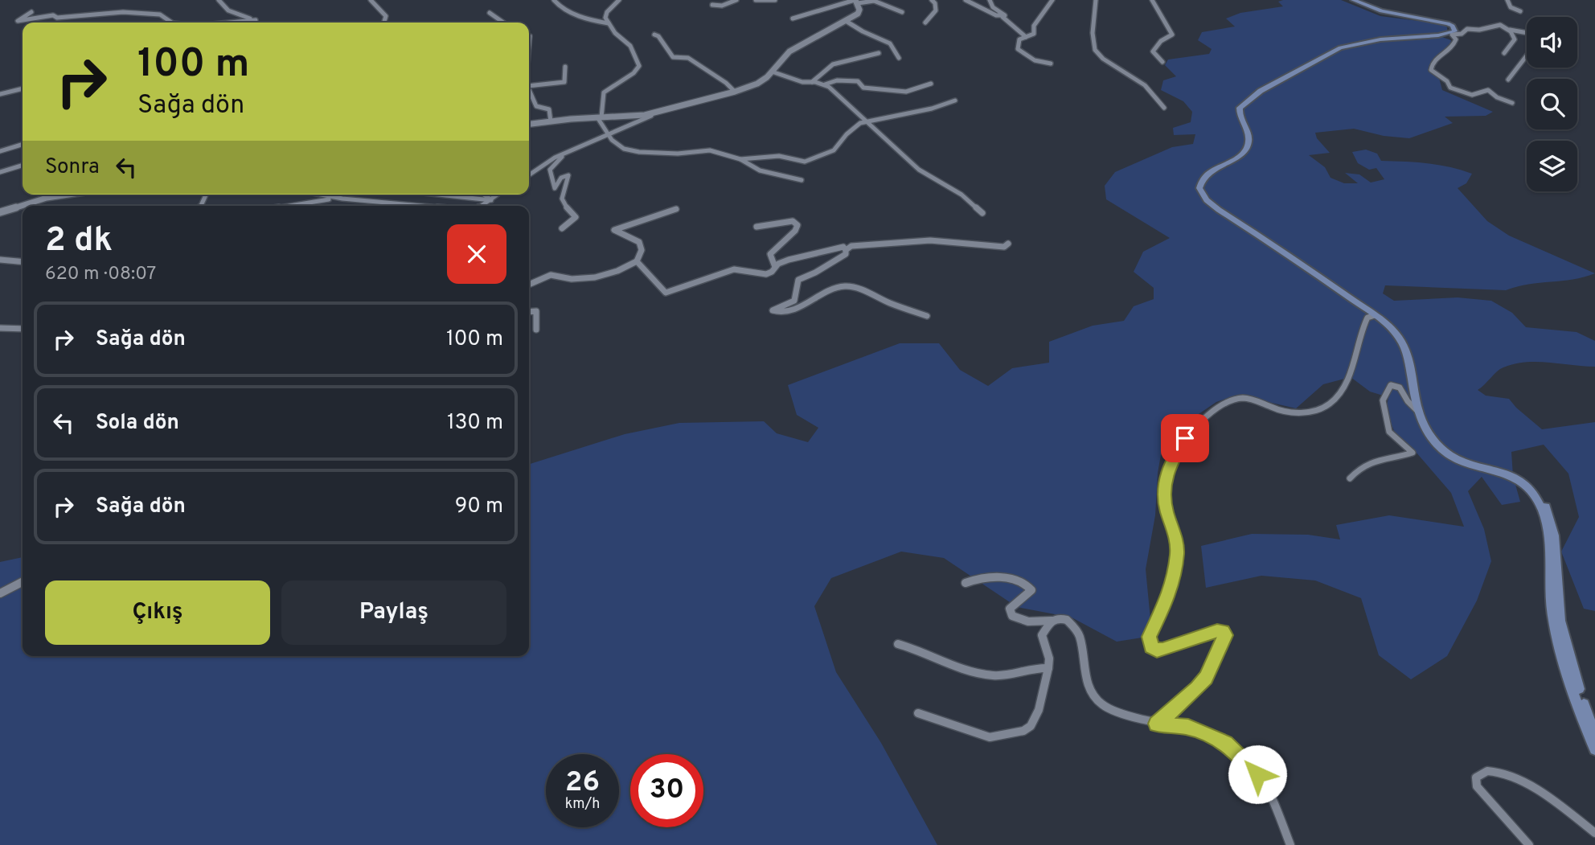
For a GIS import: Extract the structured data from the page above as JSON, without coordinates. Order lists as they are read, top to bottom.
{
  "page": {
    "turn": ["100 m", "Sağa dön"],
    "then": "Sonra",
    "heading": ["2 dk", "620 m · 08:07"],
    "list": [
      {
        "name": "Sağa dön",
        "value": "100 m"
      },
      {
        "name": "Sola dön",
        "value": "130 m"
      },
      {
        "name": "Sağa dön",
        "value": "90 m"
      }
    ],
    "buttons": ["Çıkış", "Paylaş"],
    "speed": "26 km/h",
    "limit": "30"
  }
}
